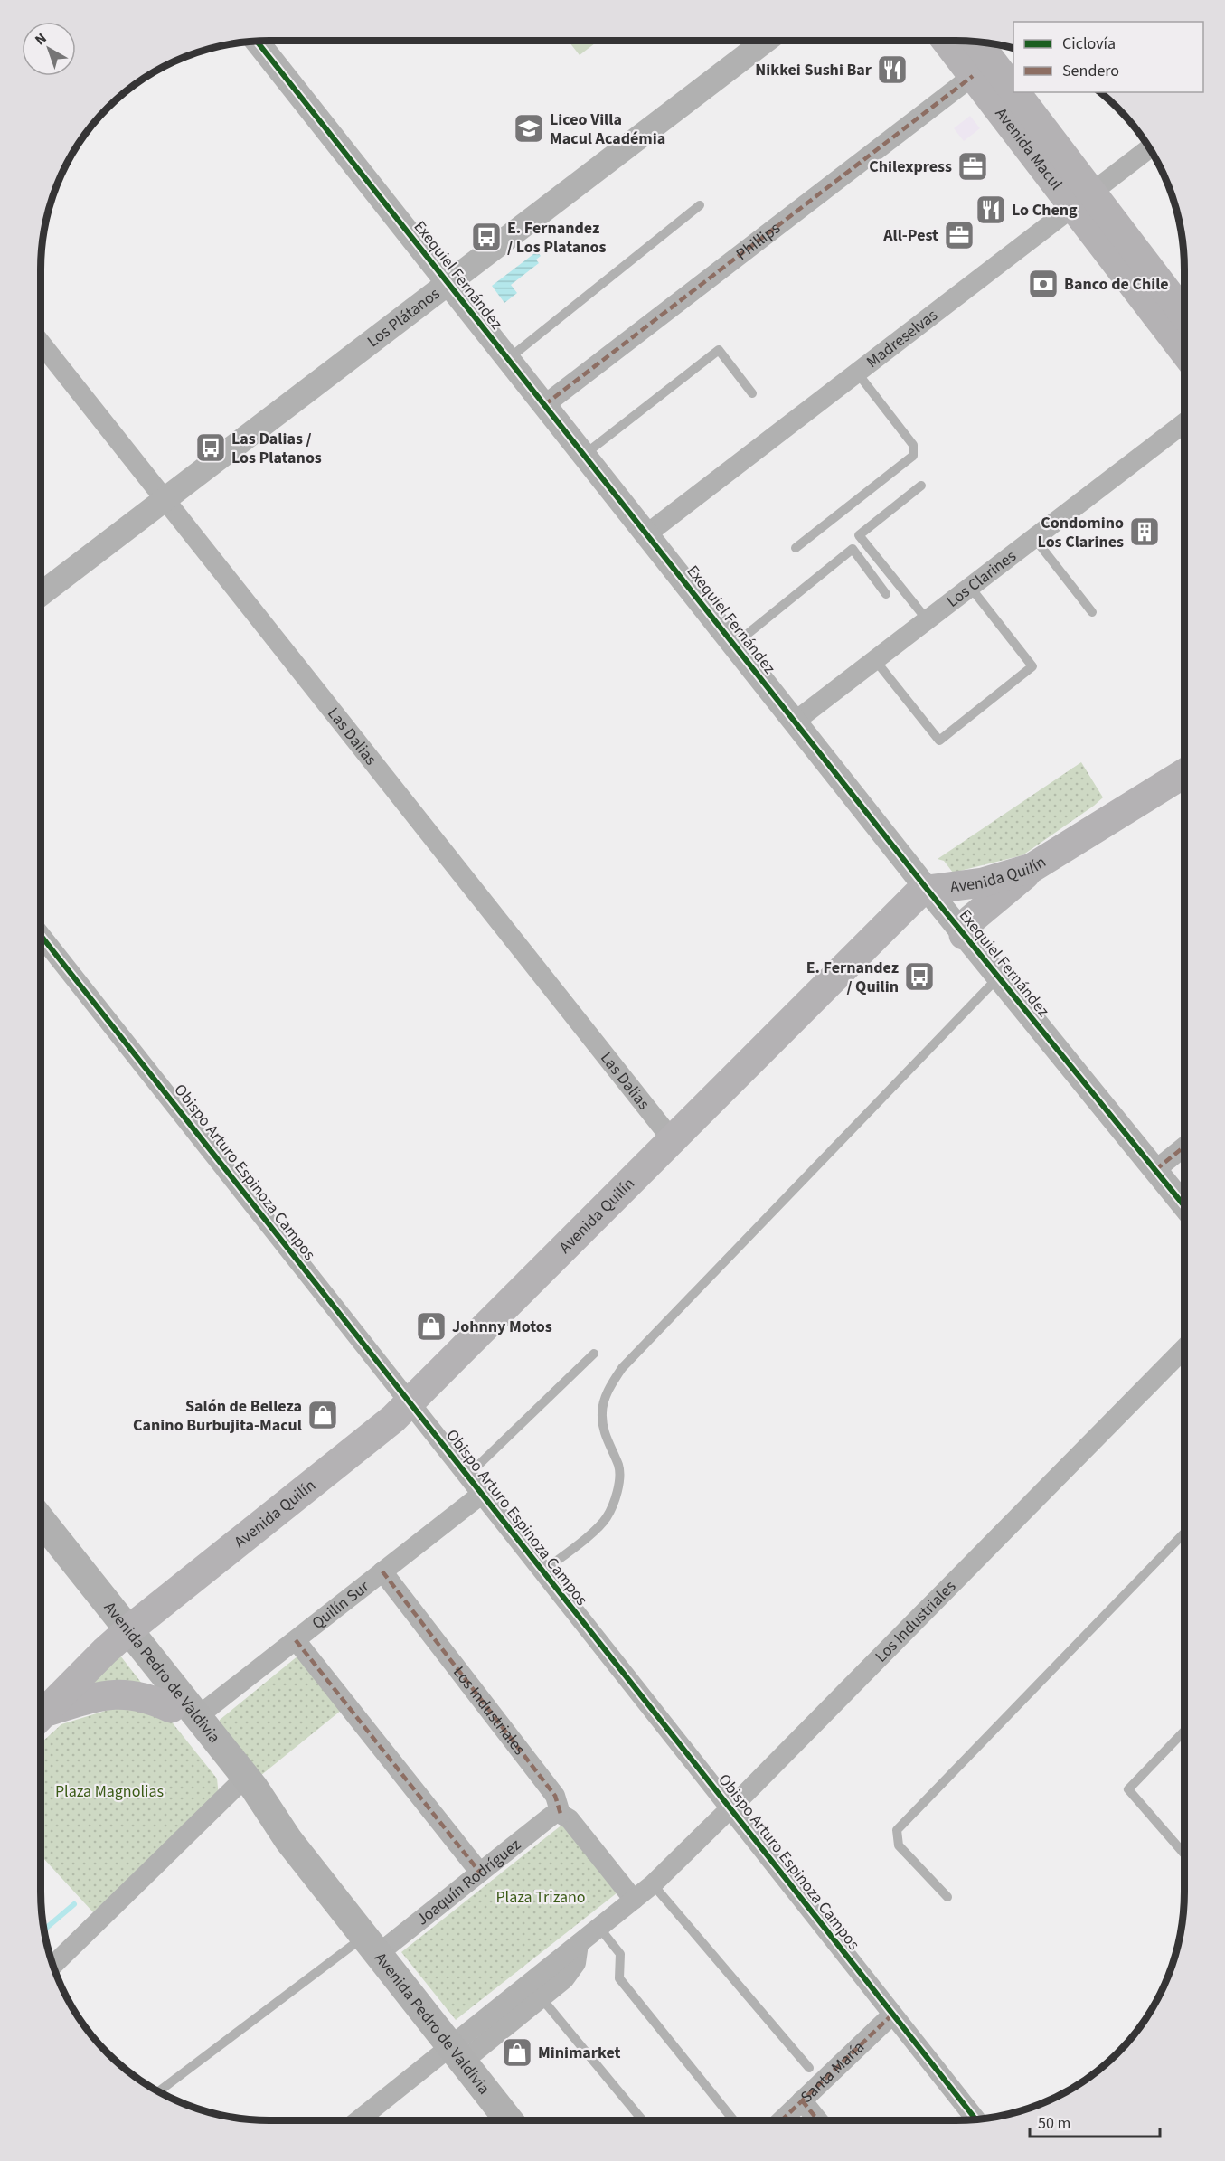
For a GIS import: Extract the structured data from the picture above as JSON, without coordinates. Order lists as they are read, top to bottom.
{
  "streets": {
    "main road": ["Avenida Macul", "Avenida Quilín", "Avenida Pedro de Valdivia"],
    "street": [
      "Phillips",
      "Exequiel Fernández",
      "Los Plátanos",
      "Madreselvas",
      "Los Clarines",
      "Las Dalias",
      "Obispo Arturo Espinoza Campos",
      "Quilín Sur",
      "Los Industriales",
      "Joaquín Rodríguez",
      "Santa María"
    ]
  },
  "crossings": [
    ["Avenida Macul", "Phillips"],
    ["Avenida Macul", "Madreselvas"],
    ["Phillips", "Exequiel Fernández"],
    ["Exequiel Fernández", "Los Plátanos"],
    ["Exequiel Fernández", "Madreselvas"],
    ["Exequiel Fernández", "Los Clarines"],
    ["Exequiel Fernández", "Avenida Quilín"],
    ["Los Plátanos", "Las Dalias"],
    ["Las Dalias", "Avenida Quilín"],
    ["Avenida Quilín", "Obispo Arturo Espinoza Campos"],
    ["Avenida Quilín", "Avenida Pedro de Valdivia"],
    ["Obispo Arturo Espinoza Campos", "Quilín Sur"],
    ["Obispo Arturo Espinoza Campos", "Los Industriales"],
    ["Obispo Arturo Espinoza Campos", "Santa María"],
    ["Quilín Sur", "Los Industriales"],
    ["Quilín Sur", "Avenida Pedro de Valdivia"],
    ["Los Industriales", "Avenida Pedro de Valdivia"],
    ["Los Industriales", "Joaquín Rodríguez"],
    ["Avenida Pedro de Valdivia", "Joaquín Rodríguez"]
  ],
  "parks": ["Plaza Magnolias", "Plaza Trizano"],
  "places": {
    "restaurant": ["Nikkei Sushi Bar", "Lo Cheng"],
    "school or university": ["Liceo Villa Macul Académia"],
    "office": ["Chilexpress", "All-Pest"],
    "bus stop": ["E. Fernandez / Los Platanos", "Las Dalias / Los Platanos", "E. Fernandez / Quilin"],
    "bank": ["Banco de Chile"],
    "building": ["Condomino Los Clarines"],
    "shop": ["Johnny Motos", "Salón de Belleza Canino Burbujita-Macul", "Minimarket"]
  },
  "legend": ["Ciclovía", "Sendero"],
  "scale_bar": "50 m",
  "north": "top left"
}
